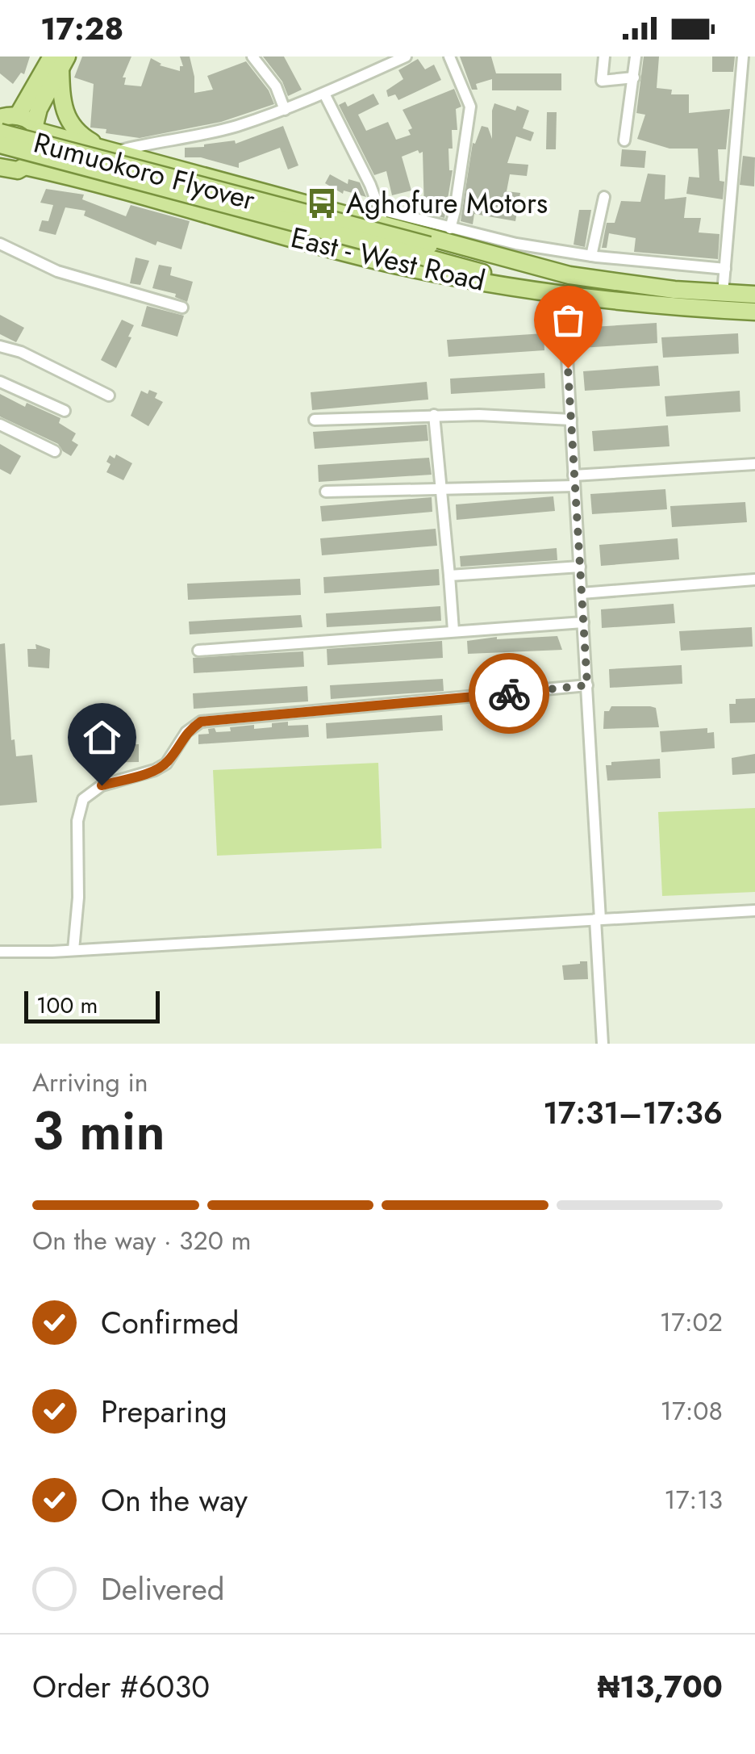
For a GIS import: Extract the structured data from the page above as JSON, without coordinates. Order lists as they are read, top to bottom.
{
  "streets": {
    "main road": ["Rumuokoro Flyover", "East - West Road"]
  },
  "crossings": [
    ["Rumuokoro Flyover", "East - West Road"]
  ],
  "places": {
    "bus stop": ["Aghofure Motors"]
  },
  "scale_bar": "100 m",
  "page": {
    "status": "17:28",
    "scale": "100 m",
    "heading": ["3 min", "Arriving in", "17:31–17:36"],
    "panel": ["Order #6030", "₦13,700"],
    "bar": "On the way · 320 m",
    "list": [
      ["Confirmed", "17:02"],
      ["Preparing", "17:08"],
      ["On the way", "17:13"],
      "Delivered"
    ]
  }
}
